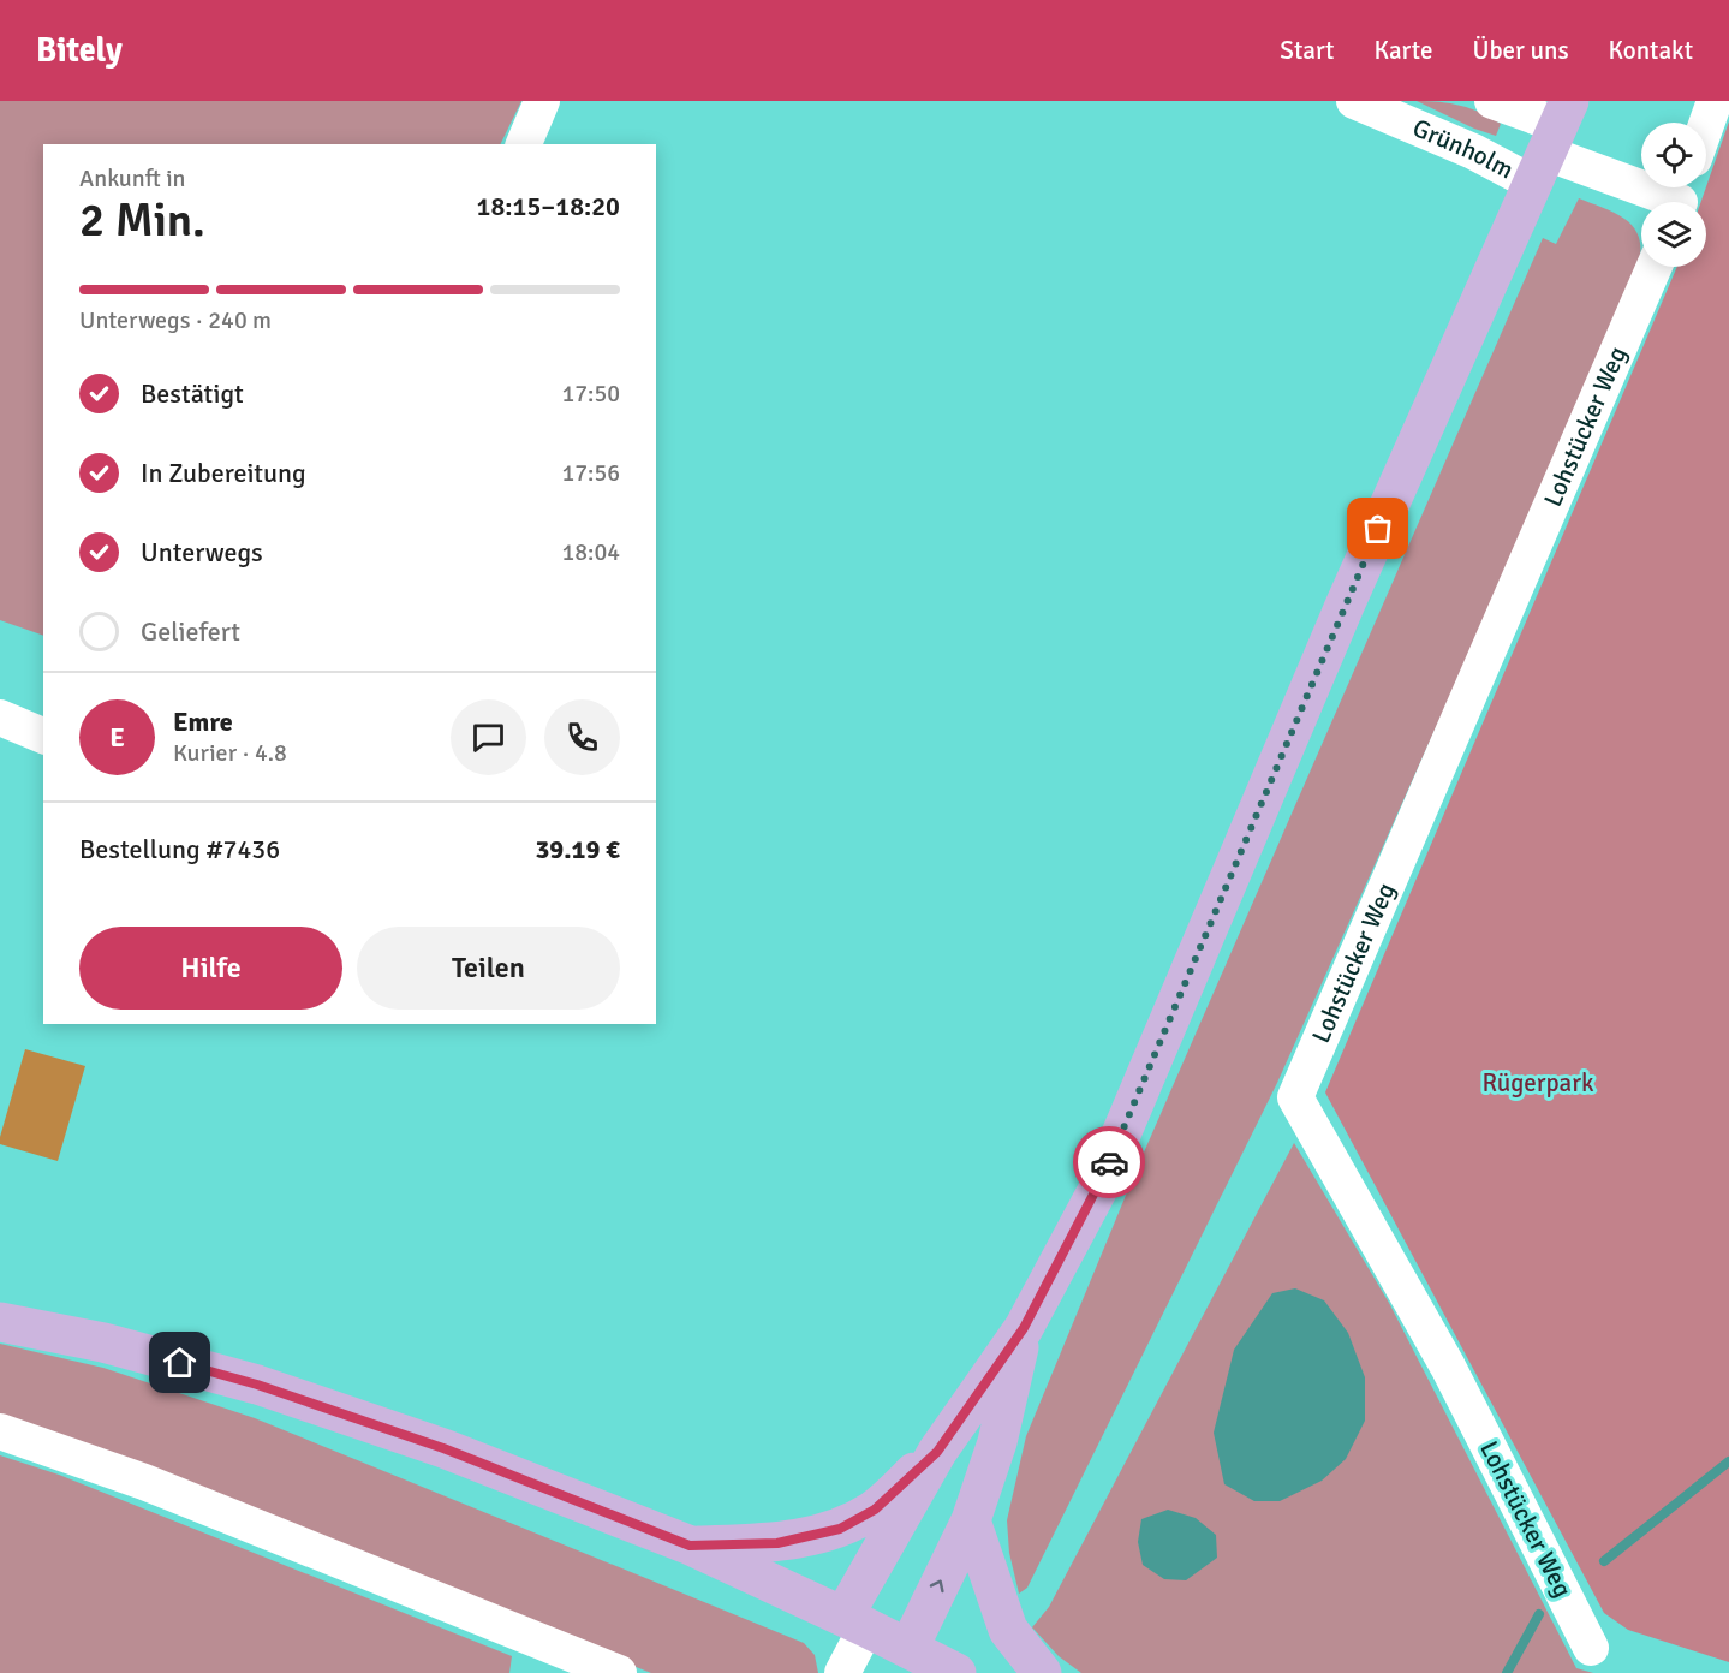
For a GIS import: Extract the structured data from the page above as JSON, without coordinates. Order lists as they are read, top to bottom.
{
  "streets": {
    "street": ["Grünholm", "Lohstücker Weg"]
  },
  "parks": ["Rügerpark"],
  "page": {
    "header": "Bitely",
    "nav": [
      "Start",
      "Karte",
      "Über uns",
      "Kontakt"
    ],
    "heading": ["2 Min.", "Ankunft in", "18:15–18:20"],
    "panel": [
      "Emre",
      "Kurier · 4.8",
      "Bestellung #7436",
      "39.19 €"
    ],
    "bar": "Unterwegs · 240 m",
    "list": [
      ["Bestätigt", "17:50"],
      ["In Zubereitung", "17:56"],
      ["Unterwegs", "18:04"],
      "Geliefert"
    ],
    "round": "E",
    "buttons": ["Hilfe", "Teilen"]
  }
}
